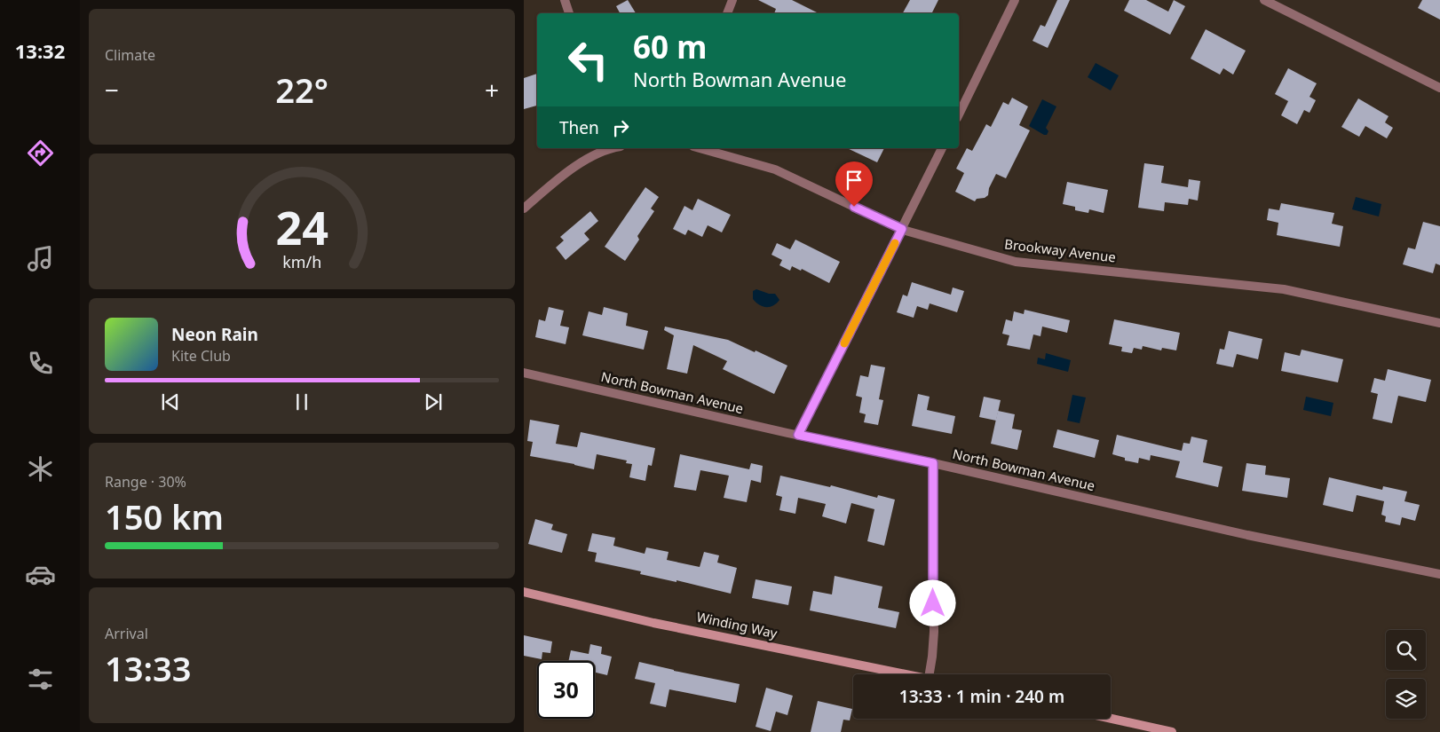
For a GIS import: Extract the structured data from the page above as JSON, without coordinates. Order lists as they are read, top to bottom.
{
  "streets": {
    "street": ["Brookway Avenue", "North Bowman Avenue", "Winding Way"]
  },
  "page": {
    "tabs": "13:32",
    "tile": [
      "Climate",
      ["Range · 30%", "150 km"],
      ["Arrival", "13:33"]
    ],
    "turn": ["60 m", "North Bowman Avenue"],
    "heat": ["−", "22°", "+"],
    "then": "Then",
    "song": ["Neon Rain", "Kite Club"],
    "limit": "30",
    "trip": "13:33 · 1 min · 240 m",
    "gauge": ["24", "km/h"]
  }
}
